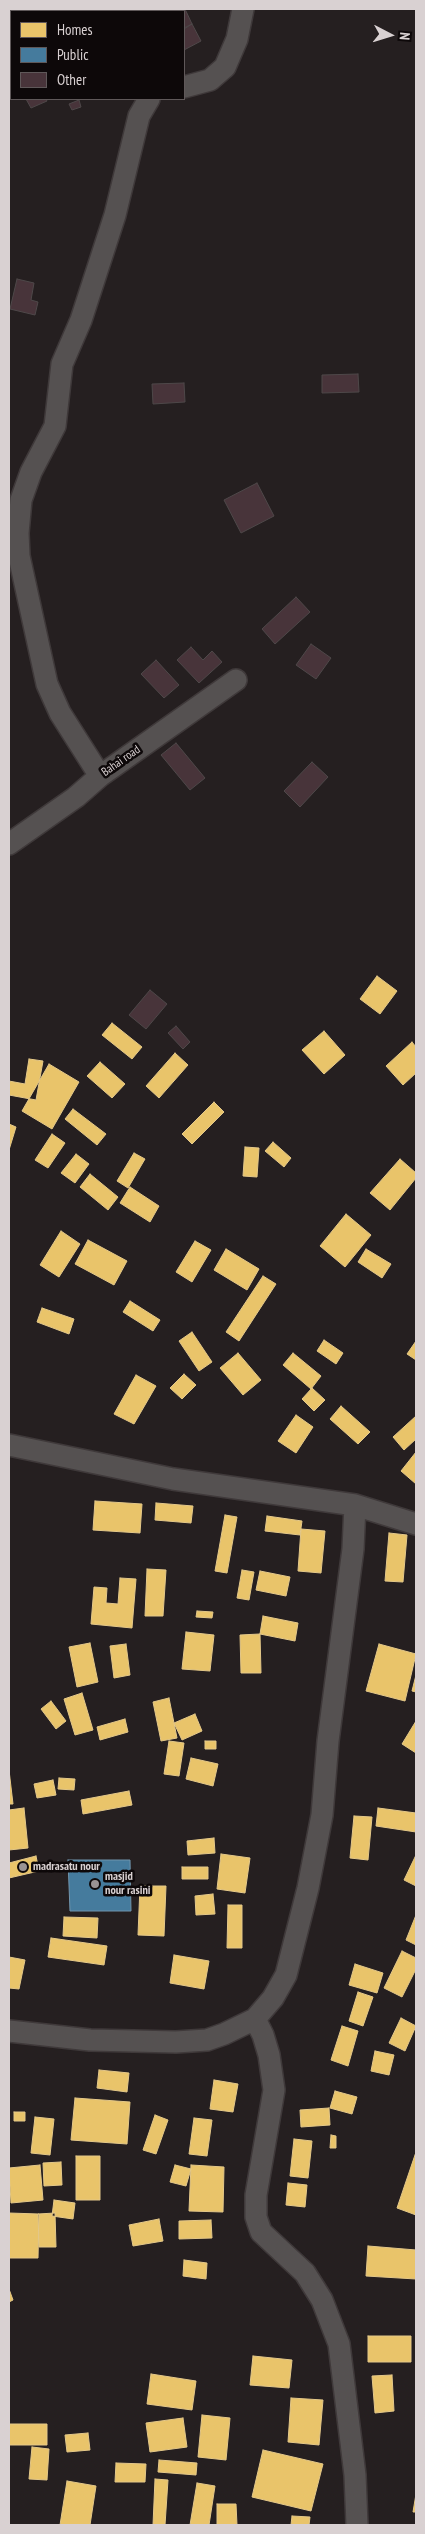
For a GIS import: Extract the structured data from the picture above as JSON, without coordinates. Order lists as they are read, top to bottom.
{
  "streets": {
    "street": ["Bahai road"]
  },
  "places": ["madrasatu nour", "masjid nour rasini"],
  "legend": ["Homes", "Public", "Other"],
  "north": "right"
}
